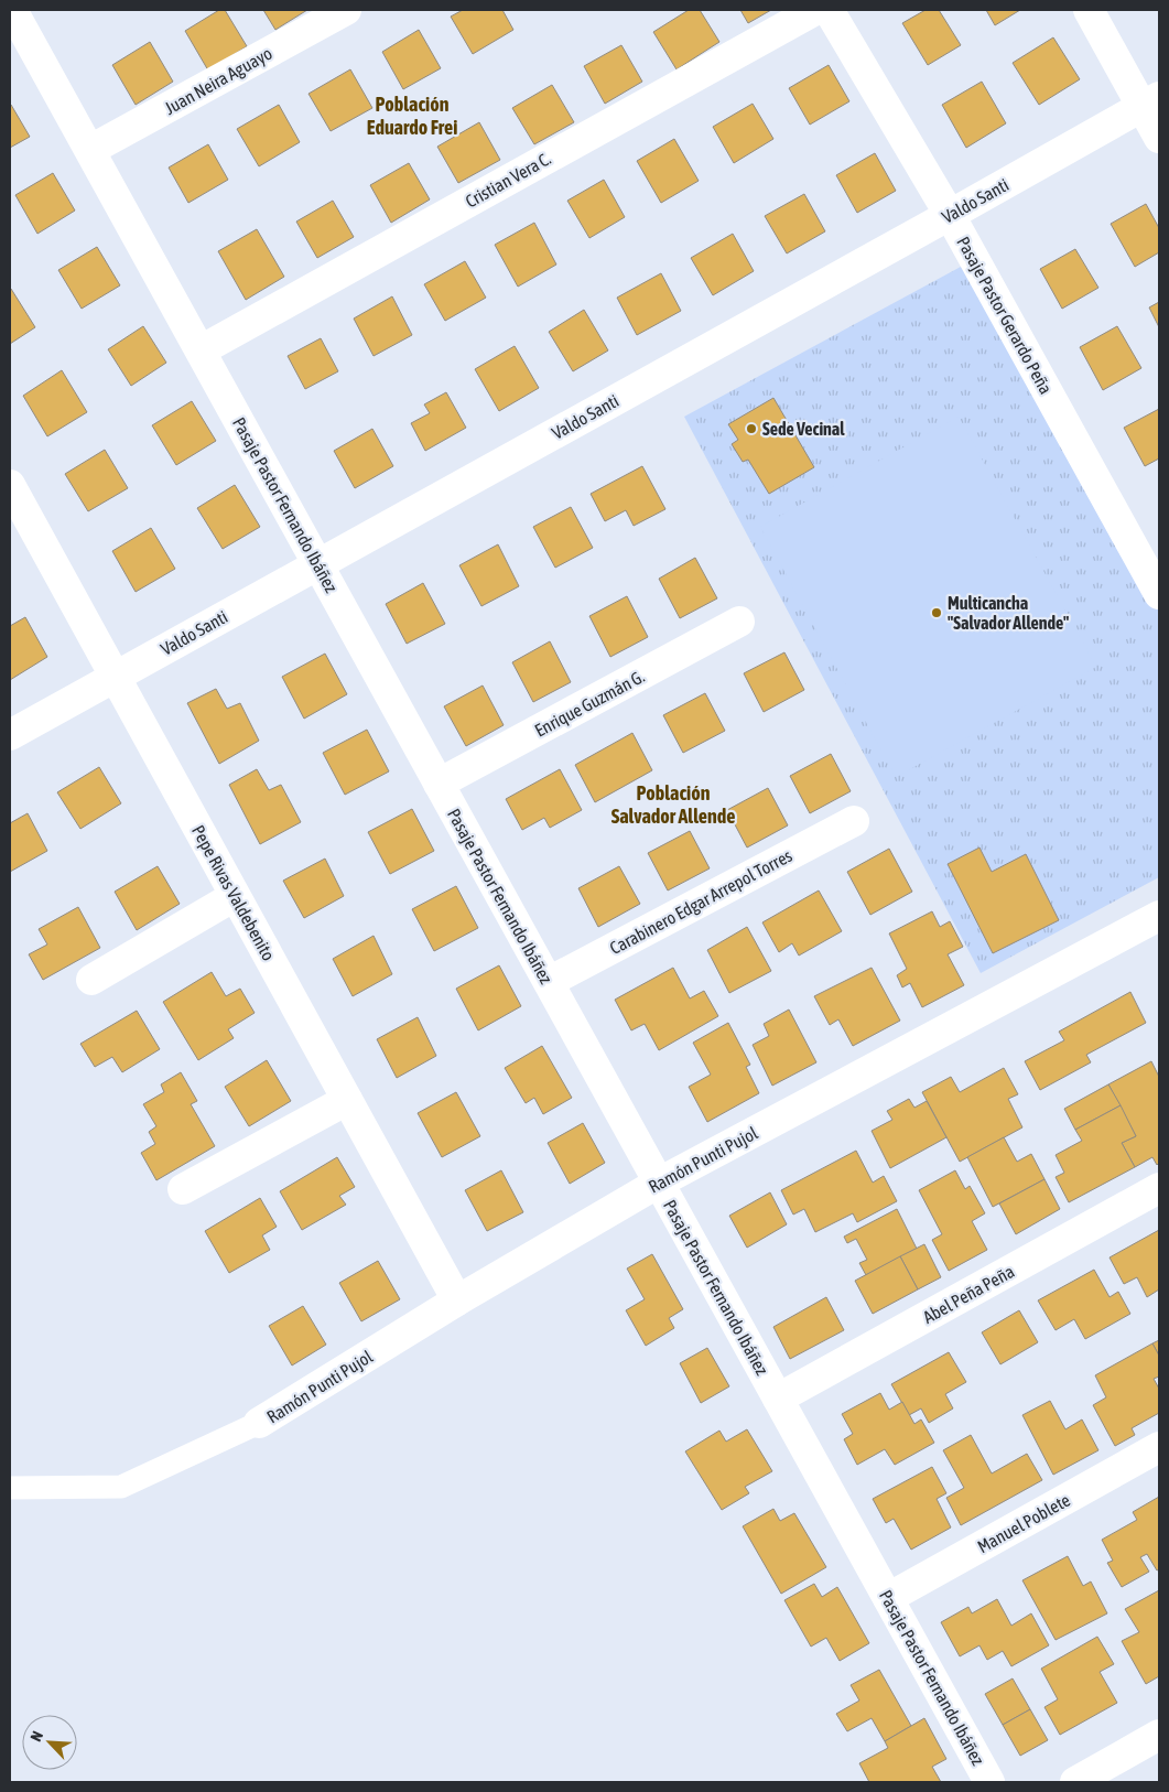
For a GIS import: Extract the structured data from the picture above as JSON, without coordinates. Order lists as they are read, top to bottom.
{
  "streets": {
    "street": [
      "Juan Neira Aguayo",
      "Cristian Vera C.",
      "Valdo Santi",
      "Pasaje Pastor Gerardo Peña",
      "Pasaje Pastor Fernando Ibáñez",
      "Enrique Guzmán G.",
      "Pepe Rivas Valdebenito",
      "Carabinero Edgar Arrepol Torres",
      "Ramón Punti Pujol",
      "Abel Peña Peña",
      "Manuel Poblete"
    ]
  },
  "crossings": [
    ["Juan Neira Aguayo", "Pasaje Pastor Fernando Ibáñez"],
    ["Cristian Vera C.", "Pasaje Pastor Fernando Ibáñez"],
    ["Valdo Santi", "Pasaje Pastor Gerardo Peña"],
    ["Valdo Santi", "Pasaje Pastor Fernando Ibáñez"],
    ["Valdo Santi", "Pepe Rivas Valdebenito"],
    ["Pasaje Pastor Fernando Ibáñez", "Enrique Guzmán G."],
    ["Pasaje Pastor Fernando Ibáñez", "Carabinero Edgar Arrepol Torres"],
    ["Pasaje Pastor Fernando Ibáñez", "Ramón Punti Pujol"],
    ["Pasaje Pastor Fernando Ibáñez", "Abel Peña Peña"],
    ["Pasaje Pastor Fernando Ibáñez", "Manuel Poblete"],
    ["Pepe Rivas Valdebenito", "Ramón Punti Pujol"]
  ],
  "districts": ["Población Eduardo Frei", "Población Salvador Allende"],
  "places": ["Sede Vecinal", "Multicancha \"Salvador Allende\""],
  "north": "top left"
}
